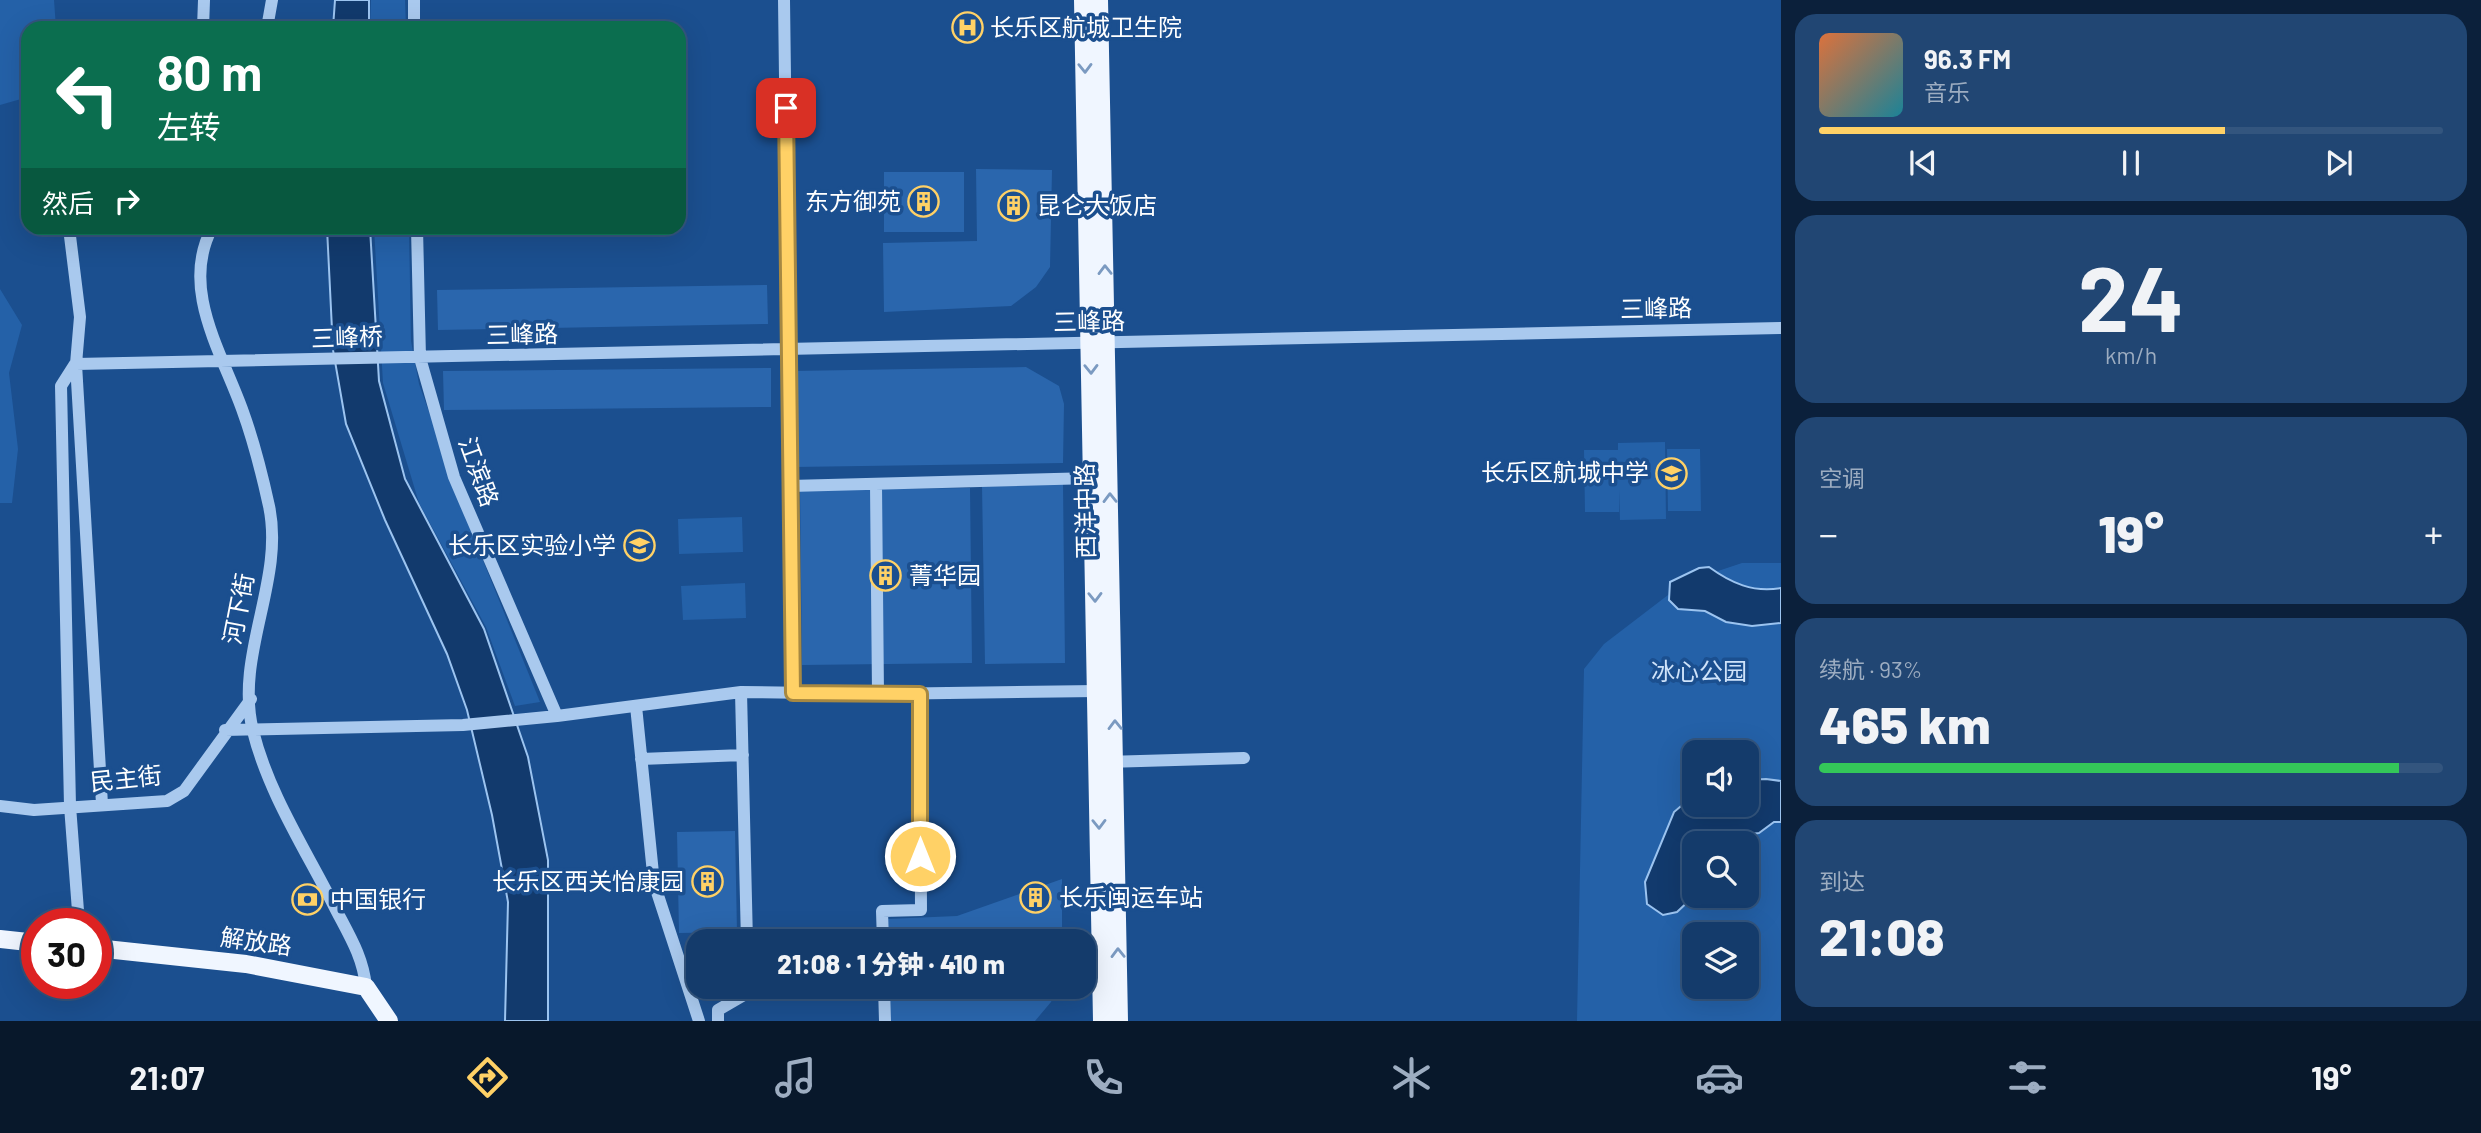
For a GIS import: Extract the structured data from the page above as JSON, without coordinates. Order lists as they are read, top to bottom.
{
  "streets": {
    "main road": ["西洋中路", "解放路"],
    "street": [
      "三峰路",
      "三峰桥",
      "江滨路",
      "河下街",
      "民主街"
    ]
  },
  "crossings": [
    ["三峰路", "三峰桥"],
    ["三峰路", "江滨路"],
    ["三峰路", "西洋中路"],
    ["三峰桥", "河下街"],
    ["河下街", "民主街"],
    ["河下街", "解放路"]
  ],
  "parks": ["冰心公园"],
  "places": {
    "hospital": ["长乐区航城卫生院"],
    "building": [
      "东方御苑",
      "昆仑大饭店",
      "菁华园",
      "长乐区西关怡康园",
      "长乐闽运车站"
    ],
    "school or university": ["长乐区航城中学", "长乐区实验小学"],
    "bank": ["中国银行"]
  },
  "page": {
    "turn": ["80 m", "左转"],
    "song": ["96.3 FM", "音乐"],
    "then": "然后",
    "tile": [
      ["24", "km/h"],
      "空调",
      ["续航 · 93%", "465 km"],
      ["到达", "21:08"]
    ],
    "heat": ["−", "19°", "+"],
    "limit": "30",
    "trip": "21:08 · 1 分钟 · 410 m",
    "tabs": ["21:07", "19°"]
  }
}
